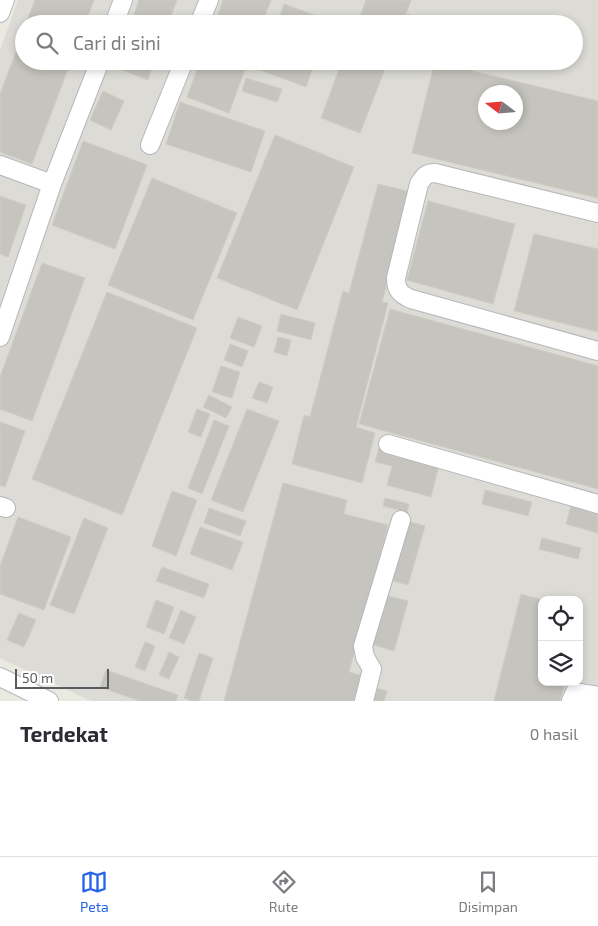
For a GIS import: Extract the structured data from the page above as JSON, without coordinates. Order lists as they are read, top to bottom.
{
  "scale_bar": "50 m",
  "north": "left",
  "page": {
    "search": "Cari di sini",
    "scale": "50 m",
    "heading": ["Terdekat", "0 hasil"],
    "nav": ["Peta", "Rute", "Disimpan"]
  }
}
